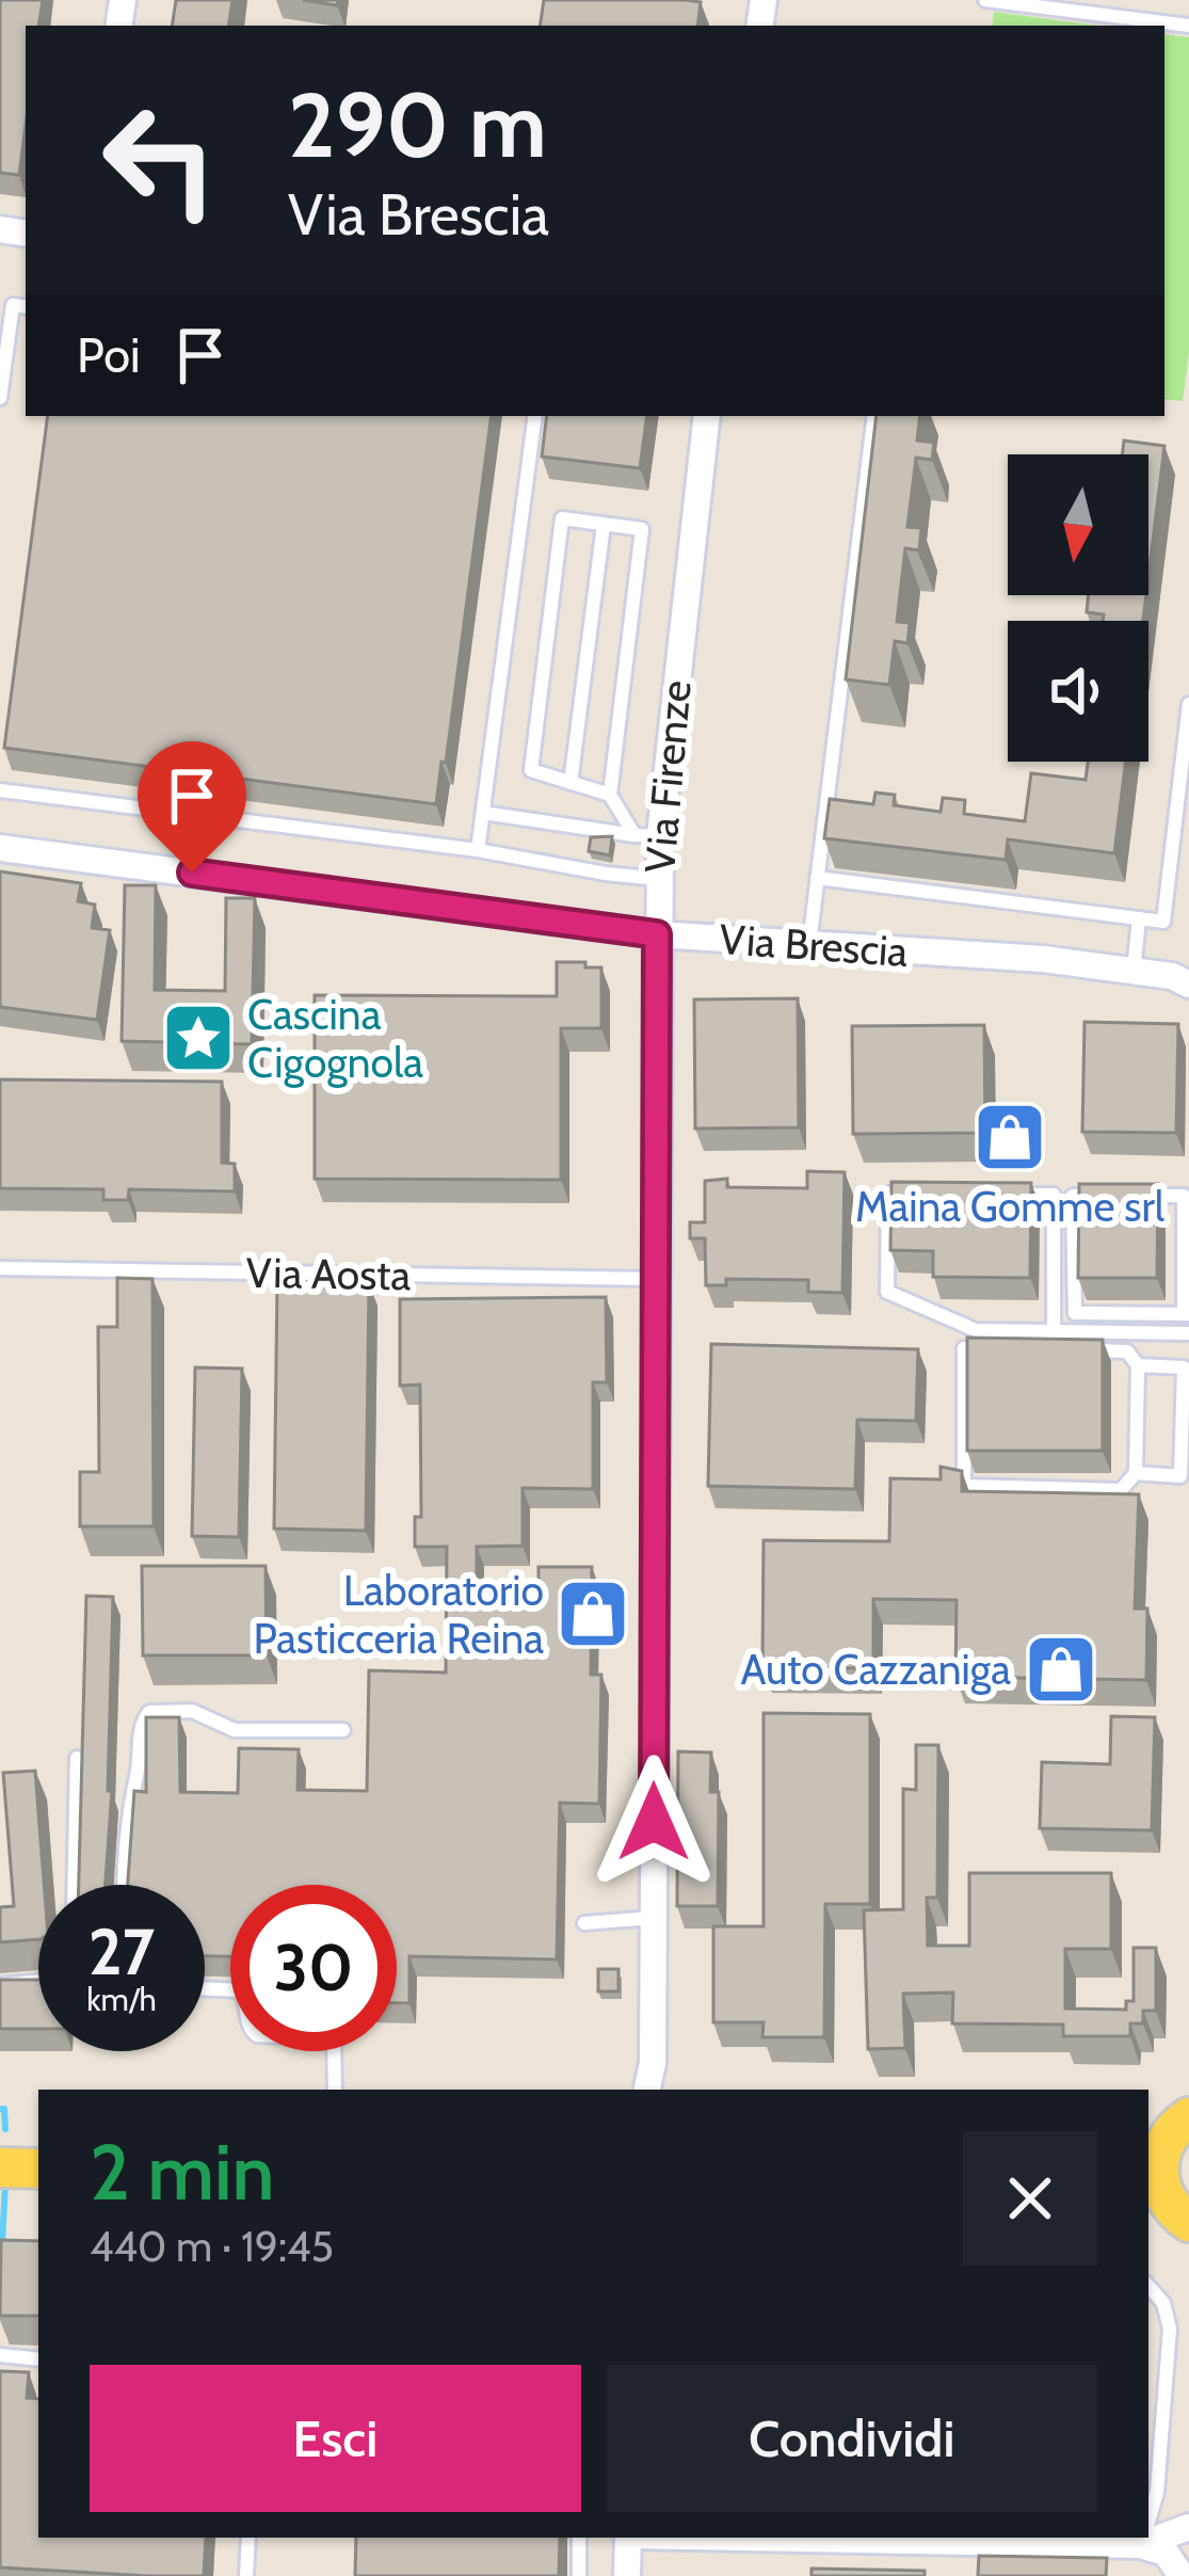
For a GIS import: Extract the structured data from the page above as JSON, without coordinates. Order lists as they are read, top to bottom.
{
  "streets": {
    "street": ["Via Firenze", "Via Brescia"],
    "lane": ["Via Aosta"]
  },
  "crossings": [
    ["Via Firenze", "Via Brescia"],
    ["Via Firenze", "Via Aosta"]
  ],
  "places": {
    "place": ["Cascina Cigognola"],
    "shop": ["Maina Gomme srl", "Laboratorio Pasticceria Reina", "Auto Cazzaniga"]
  },
  "north": "bottom",
  "page": {
    "turn": ["290 m", "Via Brescia"],
    "then": "Poi",
    "speed": "27 km/h",
    "limit": "30",
    "heading": ["2 min", "440 m · 19:45"],
    "buttons": ["Esci", "Condividi"]
  }
}
